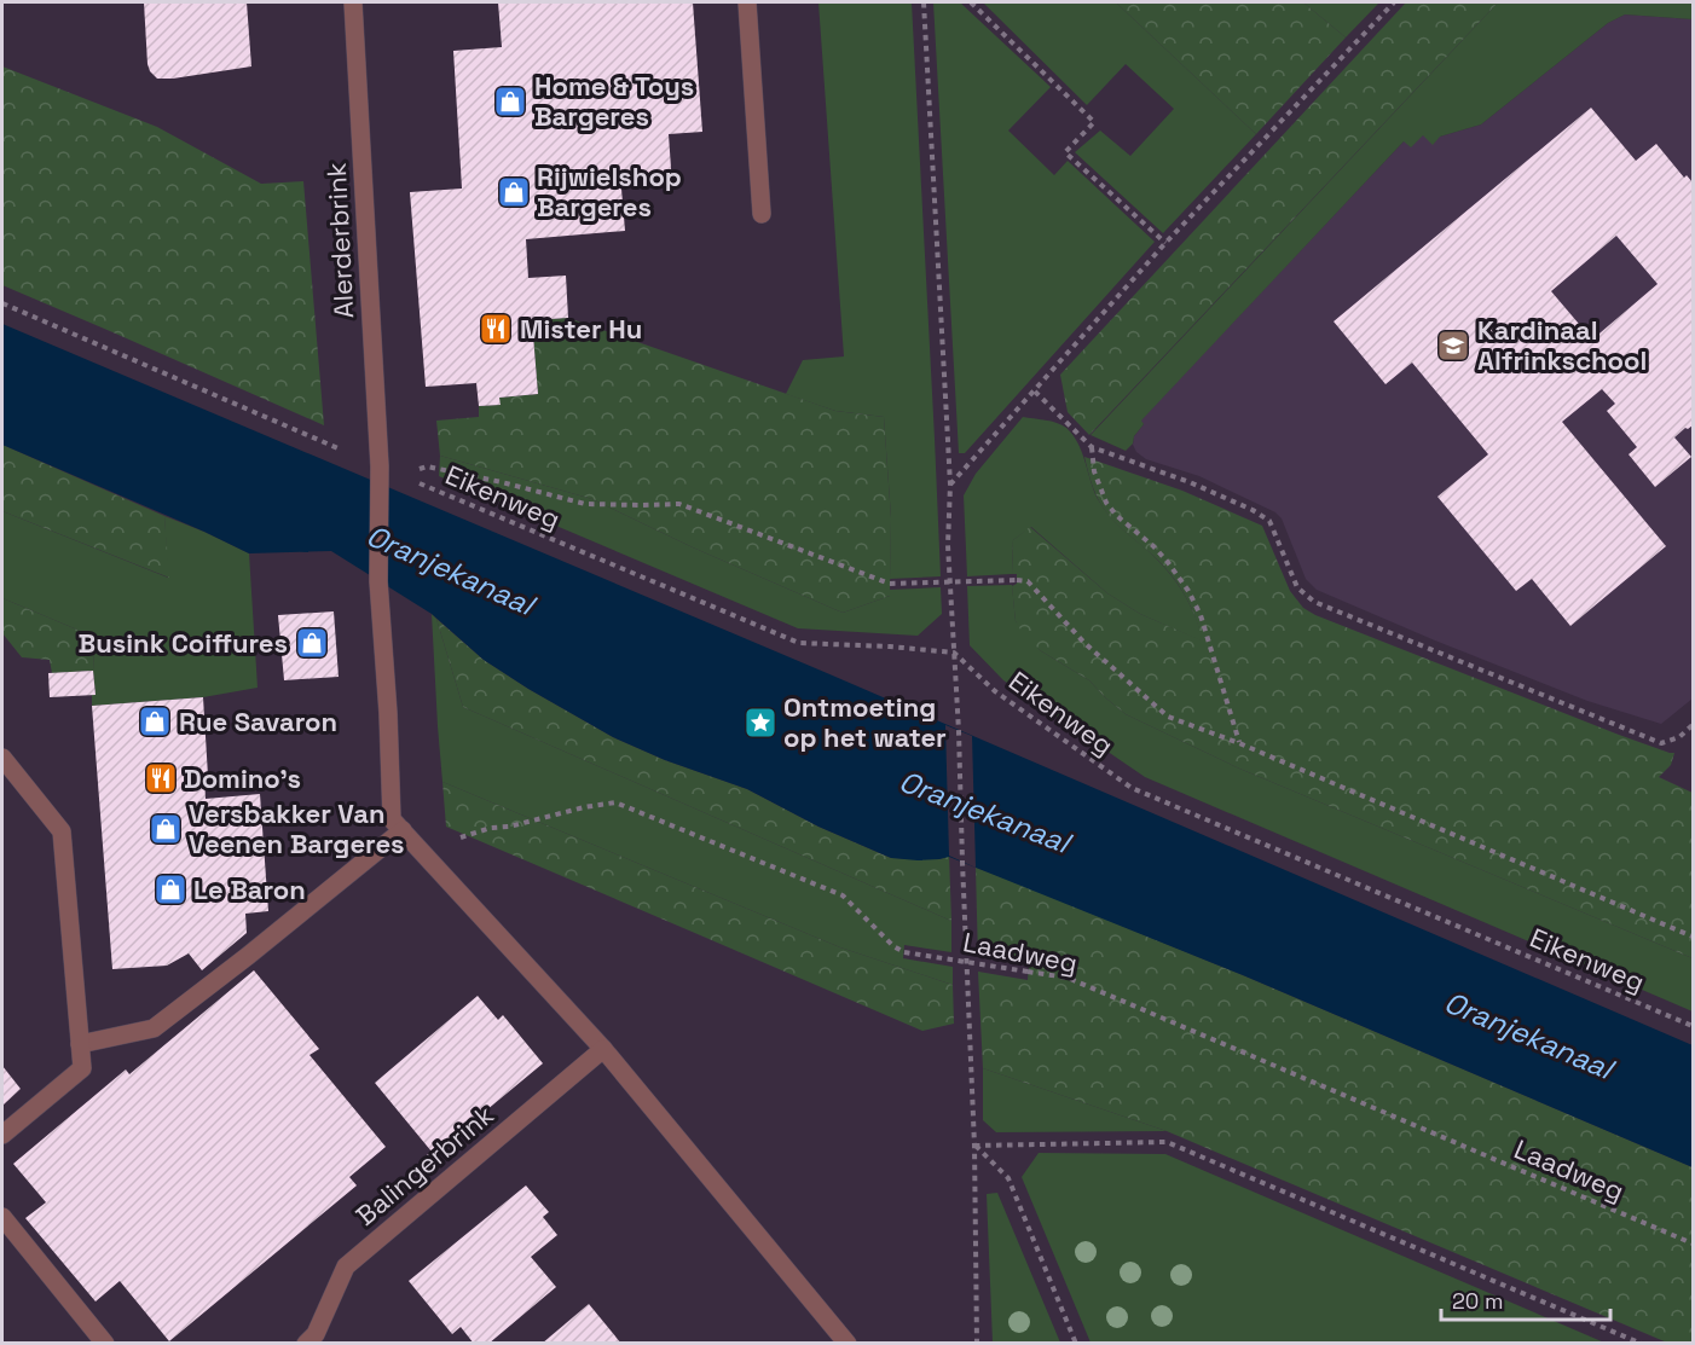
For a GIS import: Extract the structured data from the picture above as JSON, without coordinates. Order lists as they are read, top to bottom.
{
  "streets": {
    "street": ["Alerderbrink", "Balingerbrink"],
    "path": ["Eikenweg", "Laadweg"]
  },
  "crossings": [
    ["Alerderbrink", "Eikenweg"]
  ],
  "water": ["Oranjekanaal"],
  "places": {
    "shop": [
      "Home & Toys Bargeres",
      "Rijwielshop Bargeres",
      "Busink Coiffures",
      "Rue Savaron",
      "Versbakker Van Veenen Bargeres",
      "Le Baron"
    ],
    "restaurant": ["Mister Hu", "Domino's"],
    "school or university": ["Kardinaal Alfrinkschool"],
    "place": ["Ontmoeting op het water"]
  },
  "scale_bar": "20 m"
}
